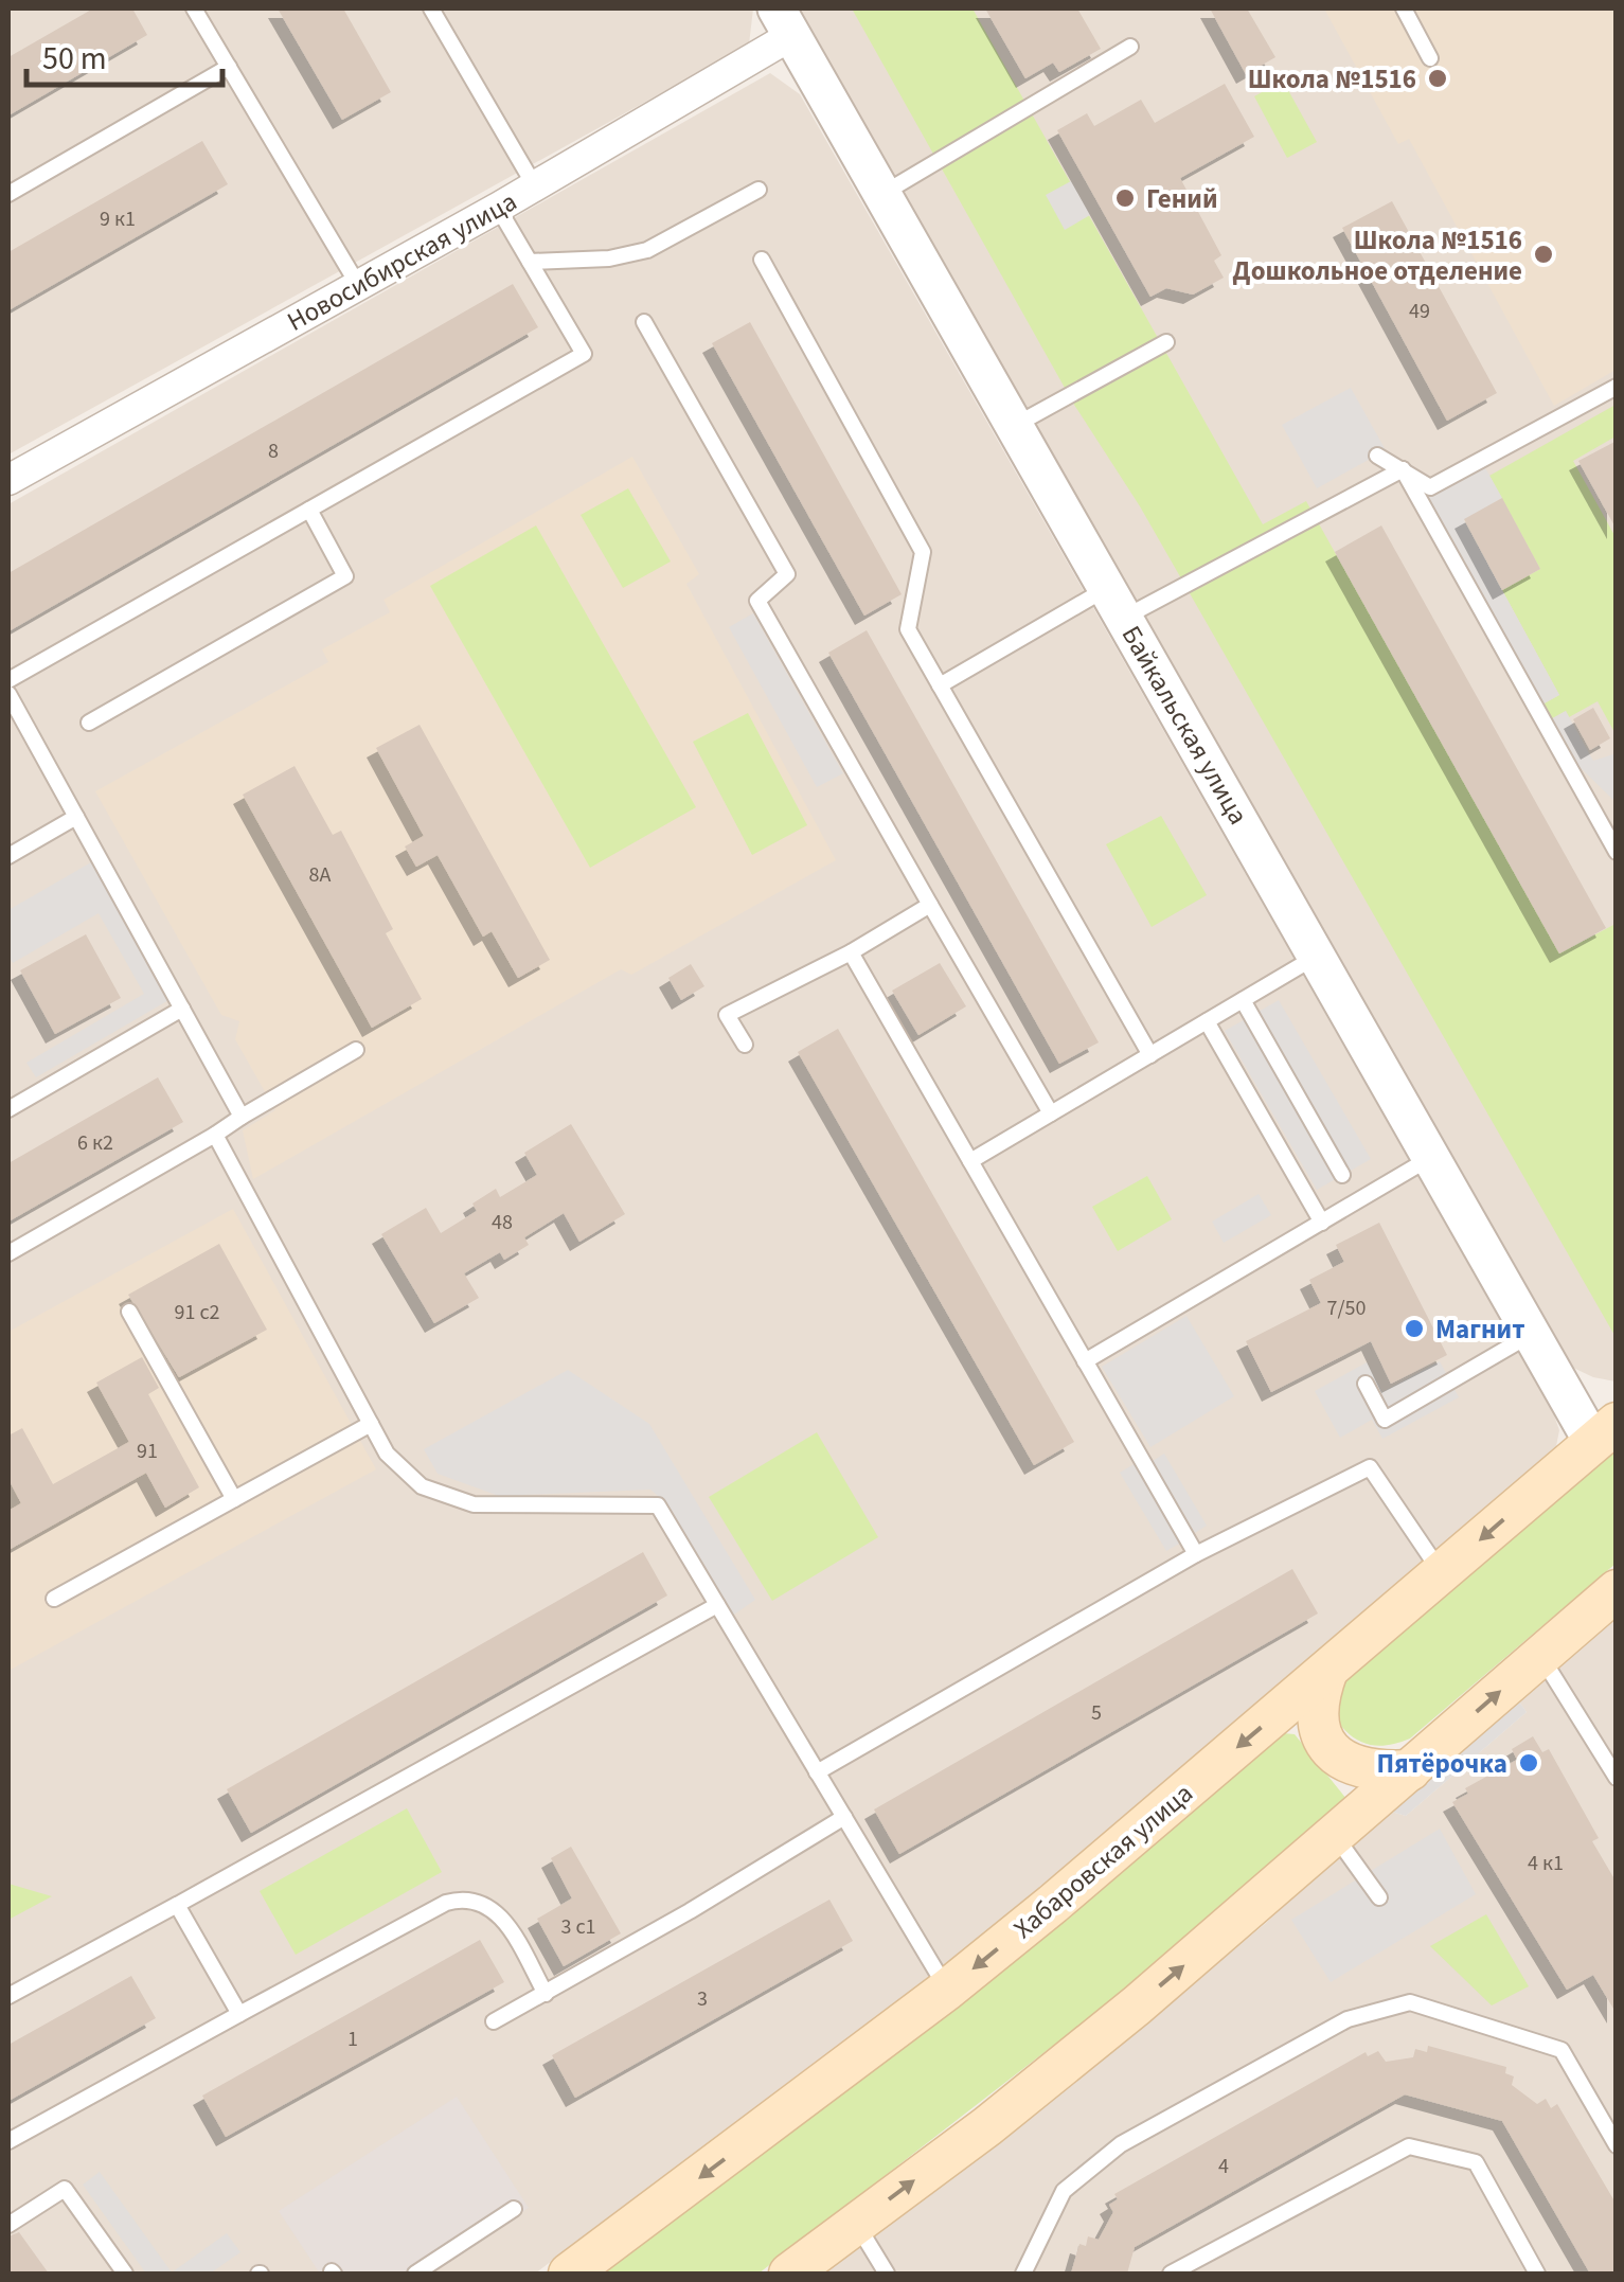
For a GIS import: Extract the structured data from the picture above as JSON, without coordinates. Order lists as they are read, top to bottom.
{
  "streets": {
    "main road": ["Хабаровская улица"],
    "street": ["Новосибирская улица", "Байкальская улица"]
  },
  "crossings": [
    ["Новосибирская улица", "Байкальская улица"],
    ["Байкальская улица", "Хабаровская улица"]
  ],
  "places": [
    "Школа №1516",
    "Гений",
    "Школа №1516 Дошкольное отделение",
    "Магнит",
    "Пятёрочка"
  ],
  "house_numbers": [
    "9 к1",
    "49",
    "8",
    "8А",
    "6 к2",
    "48",
    "7/50",
    "91 с2",
    "91",
    "5",
    "4 к1",
    "3 с1",
    "3",
    "1",
    "4"
  ],
  "scale_bar": "50 m"
}
